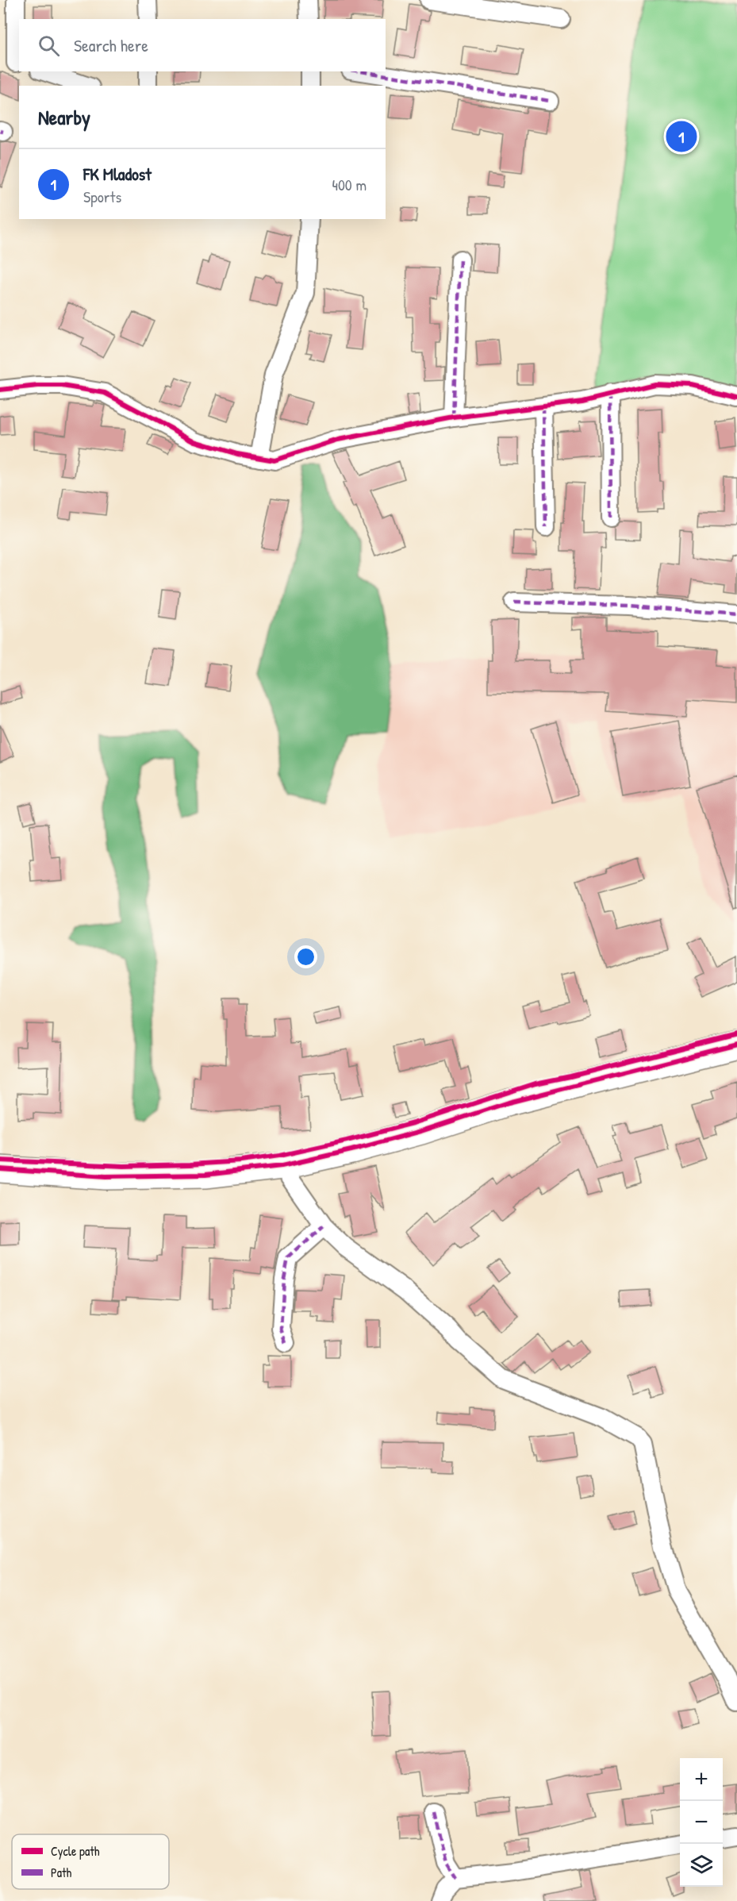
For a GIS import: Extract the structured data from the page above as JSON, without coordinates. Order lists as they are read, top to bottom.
{
  "legend": ["Cycle path", "Path"],
  "page": {
    "search": "Search here",
    "heading": "Nearby",
    "pins": "1",
    "list": [
      {
        "mark": "1",
        "name": "FK Mladost",
        "note": "Sports",
        "value": "400 m"
      }
    ],
    "map_buttons": ["+", "−"]
  }
}
